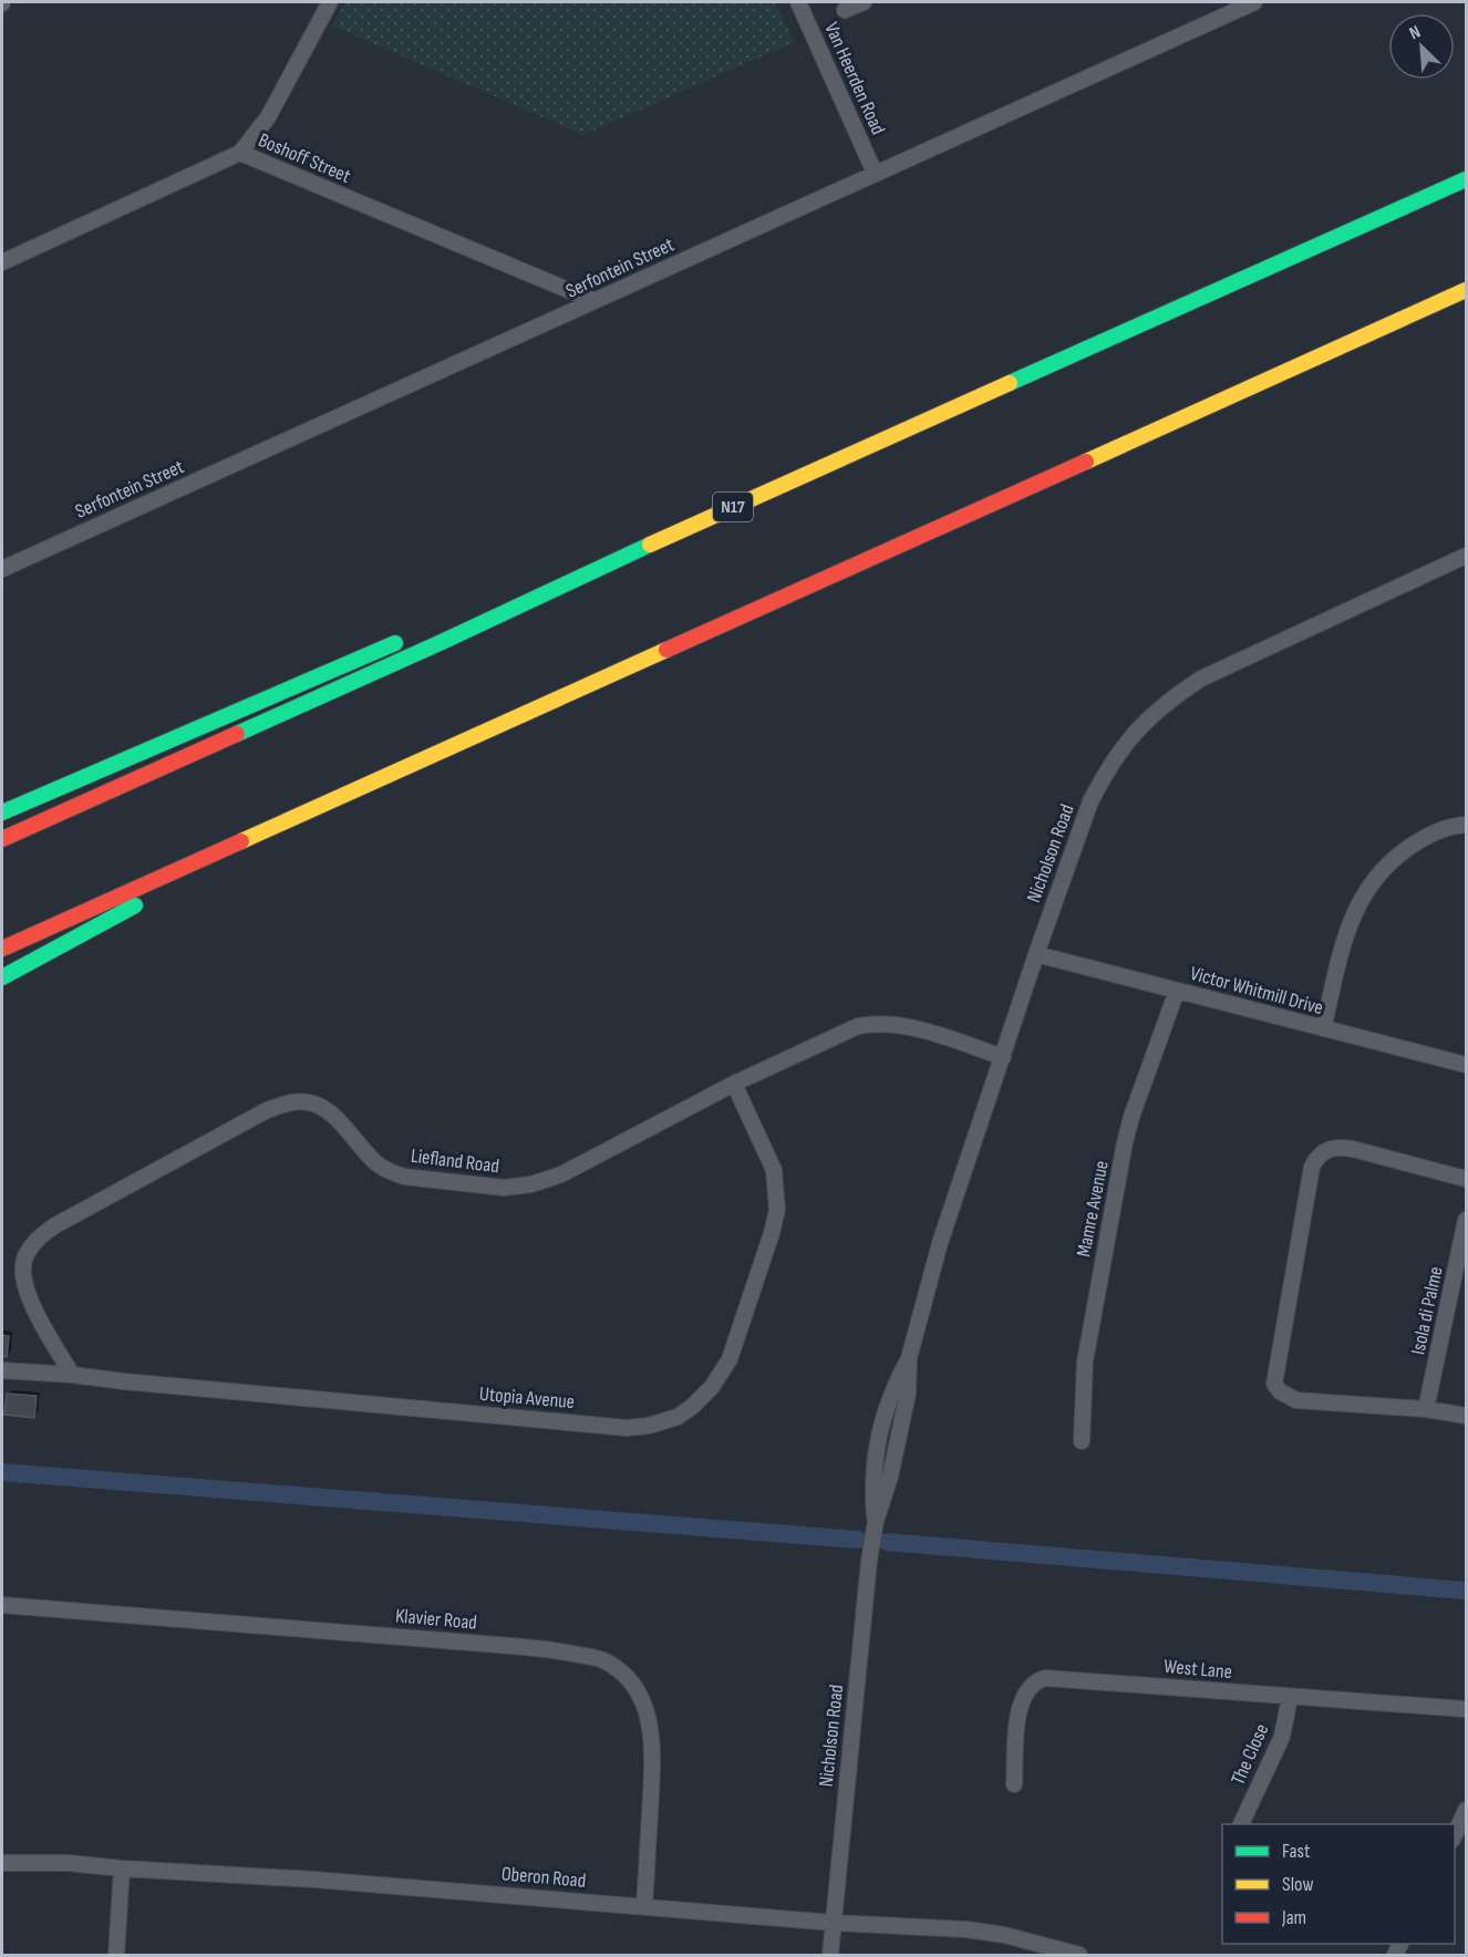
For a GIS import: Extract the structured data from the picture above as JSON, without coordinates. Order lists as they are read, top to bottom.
{
  "streets": {
    "highway": ["N17"],
    "street": [
      "Van Heerden Road",
      "Boshoff Street",
      "Serfontein Street",
      "Nicholson Road",
      "Victor Whitmill Drive",
      "Liefland Road",
      "Mamre Avenue",
      "Isola di Palme",
      "Utopia Avenue",
      "Klavier Road",
      "West Lane",
      "The Close",
      "Oberon Road"
    ]
  },
  "crossings": [
    ["Van Heerden Road", "Serfontein Street"],
    ["Boshoff Street", "Serfontein Street"],
    ["Nicholson Road", "Victor Whitmill Drive"],
    ["Nicholson Road", "Liefland Road"],
    ["Nicholson Road", "Oberon Road"],
    ["Victor Whitmill Drive", "Mamre Avenue"],
    ["Liefland Road", "Utopia Avenue"],
    ["Klavier Road", "Oberon Road"],
    ["West Lane", "The Close"]
  ],
  "legend": ["Fast", "Slow", "Jam"],
  "north": "top left"
}
